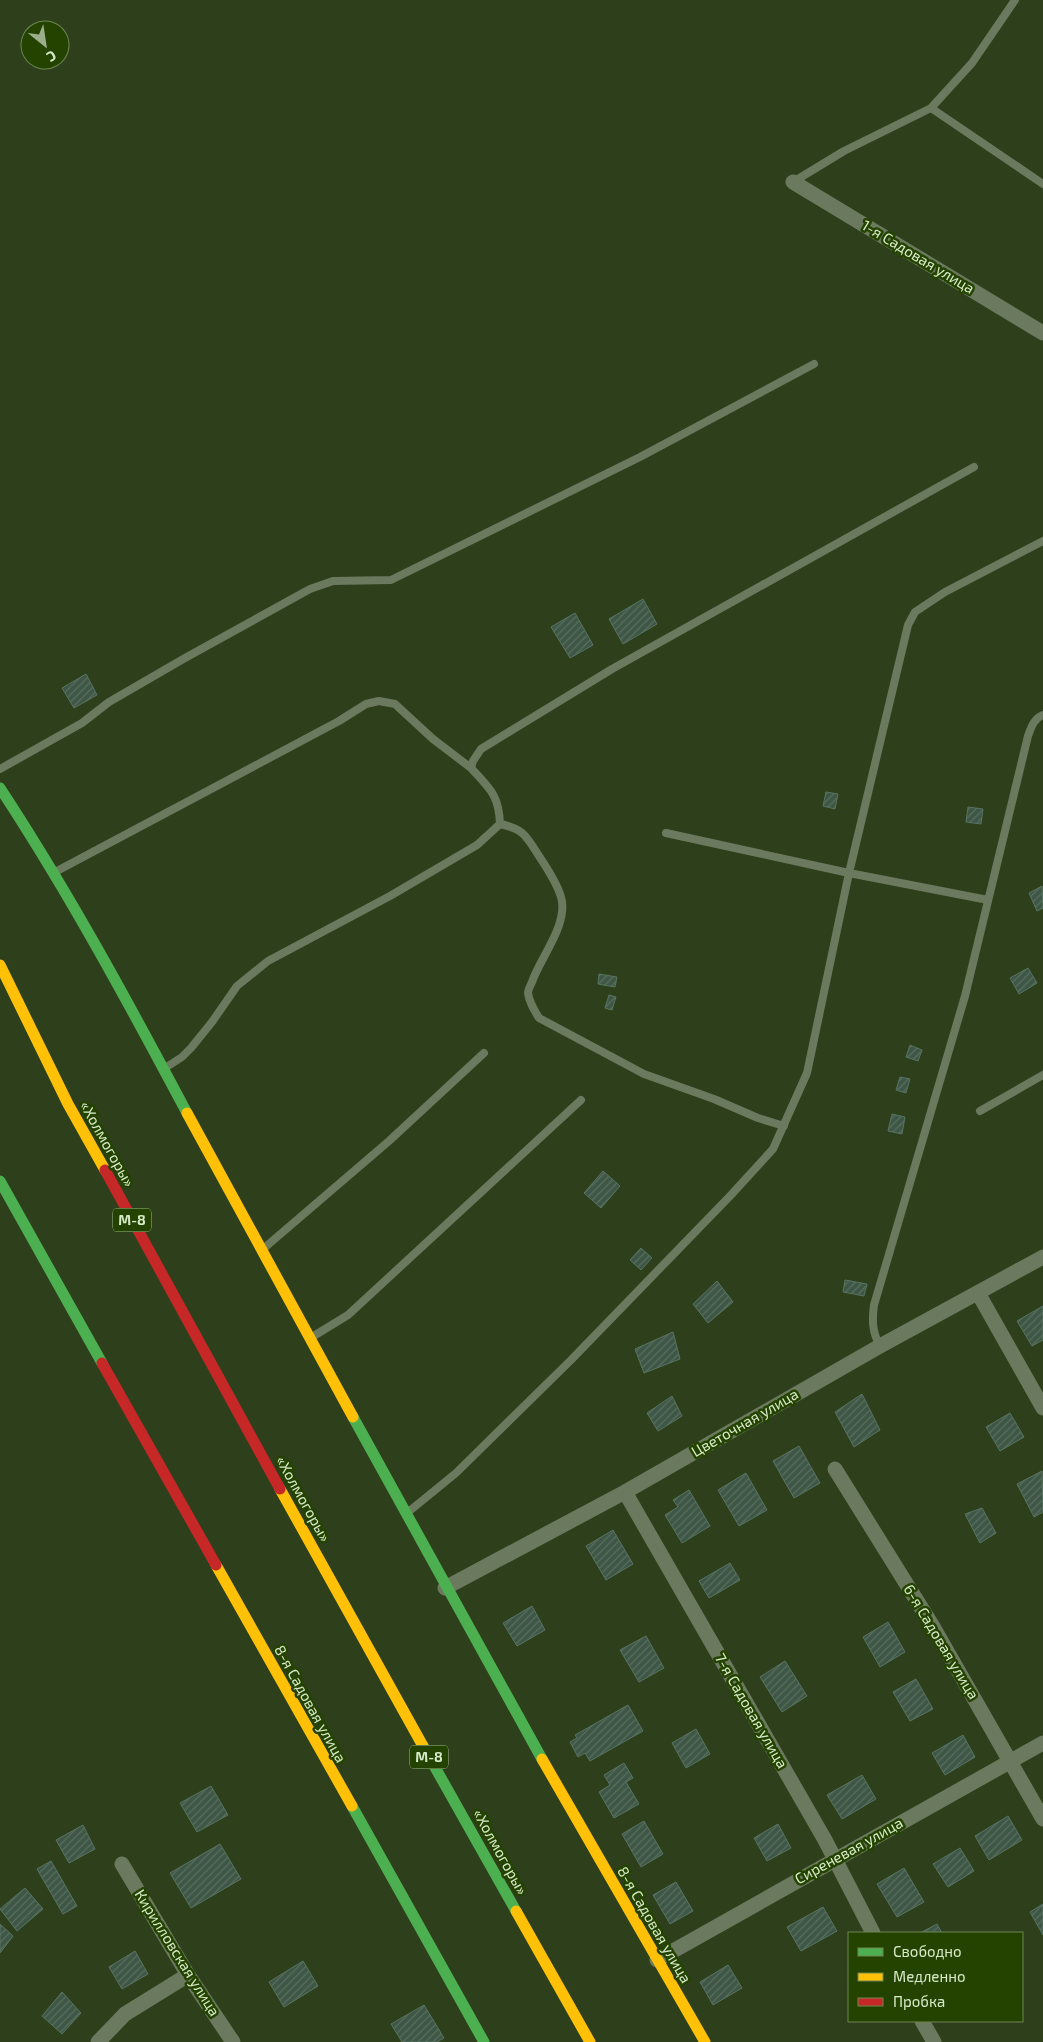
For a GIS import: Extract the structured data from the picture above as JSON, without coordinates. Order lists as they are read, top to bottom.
{
  "streets": {
    "main road": ["«Холмогоры»", "М-8", "8-я Садовая улица"],
    "street": [
      "1-я Садовая улица",
      "Цветочная улица",
      "6-я Садовая улица",
      "7-я Садовая улица",
      "Сиреневая улица",
      "Кирилловская улица"
    ]
  },
  "crossings": [
    ["Цветочная улица", "8-я Садовая улица"],
    ["Цветочная улица", "7-я Садовая улица"],
    ["6-я Садовая улица", "Сиреневая улица"],
    ["8-я Садовая улица", "Сиреневая улица"],
    ["7-я Садовая улица", "Сиреневая улица"]
  ],
  "legend": ["Свободно", "Медленно", "Пробка"],
  "north": "bottom right"
}
